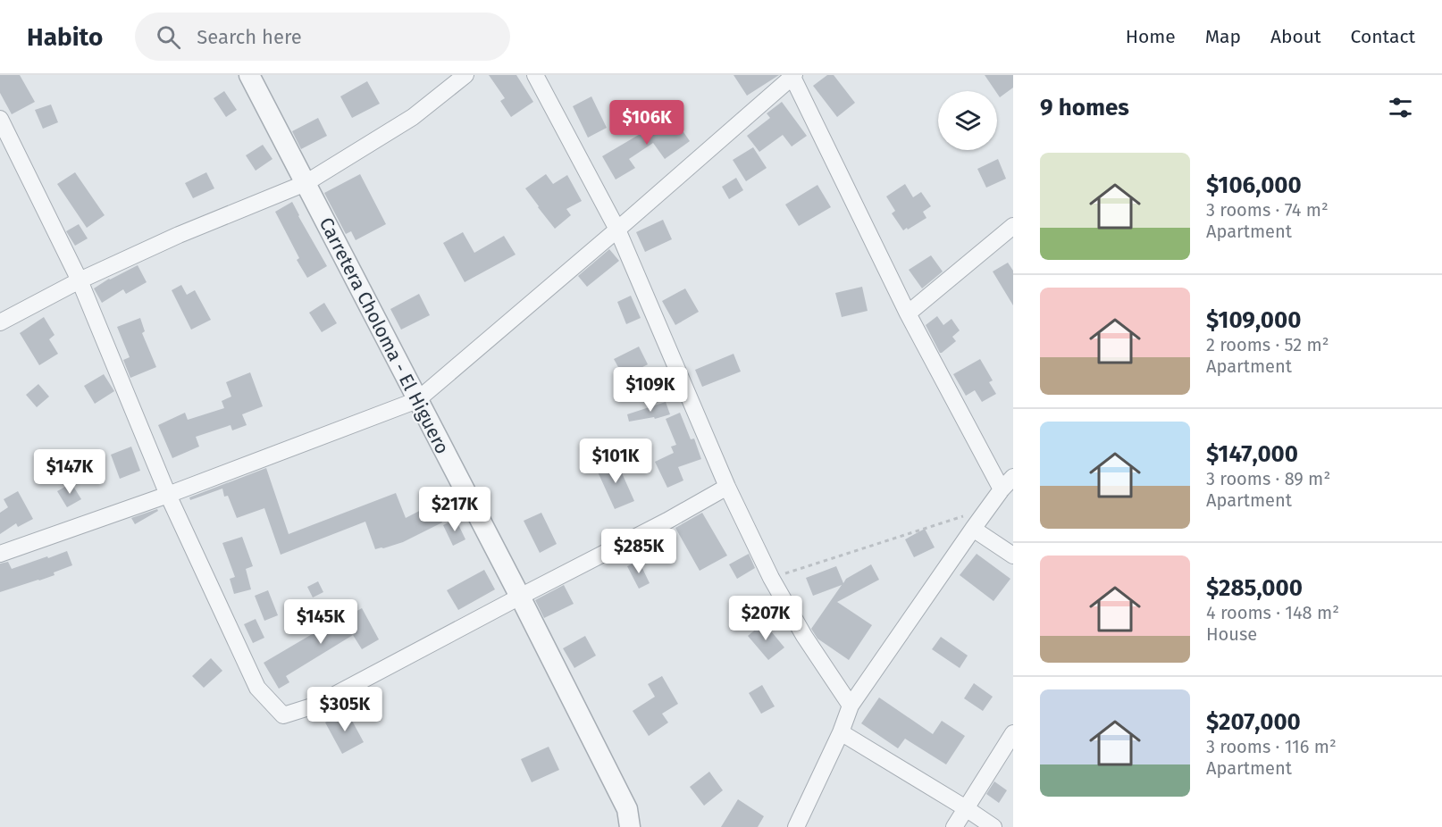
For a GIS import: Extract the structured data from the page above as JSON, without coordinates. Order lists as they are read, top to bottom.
{
  "streets": {
    "street": ["Carretera Choloma - El Higuero"]
  },
  "page": {
    "header": "Habito",
    "search": "Search here",
    "nav": [
      "Home",
      "Map",
      "About",
      "Contact"
    ],
    "heading": "9 homes",
    "price": [
      "$106K",
      "$109K",
      "$101K",
      "$147K",
      "$217K",
      "$285K",
      "$207K",
      "$145K",
      "$305K"
    ],
    "list": [
      {
        "name": "$106,000",
        "note": "3 rooms · 74 m² · Apartment"
      },
      {
        "name": "$109,000",
        "note": "2 rooms · 52 m² · Apartment"
      },
      {
        "name": "$147,000",
        "note": "3 rooms · 89 m² · Apartment"
      },
      {
        "name": "$285,000",
        "note": "4 rooms · 148 m² · House"
      },
      {
        "name": "$207,000",
        "note": "3 rooms · 116 m² · Apartment"
      }
    ]
  }
}
